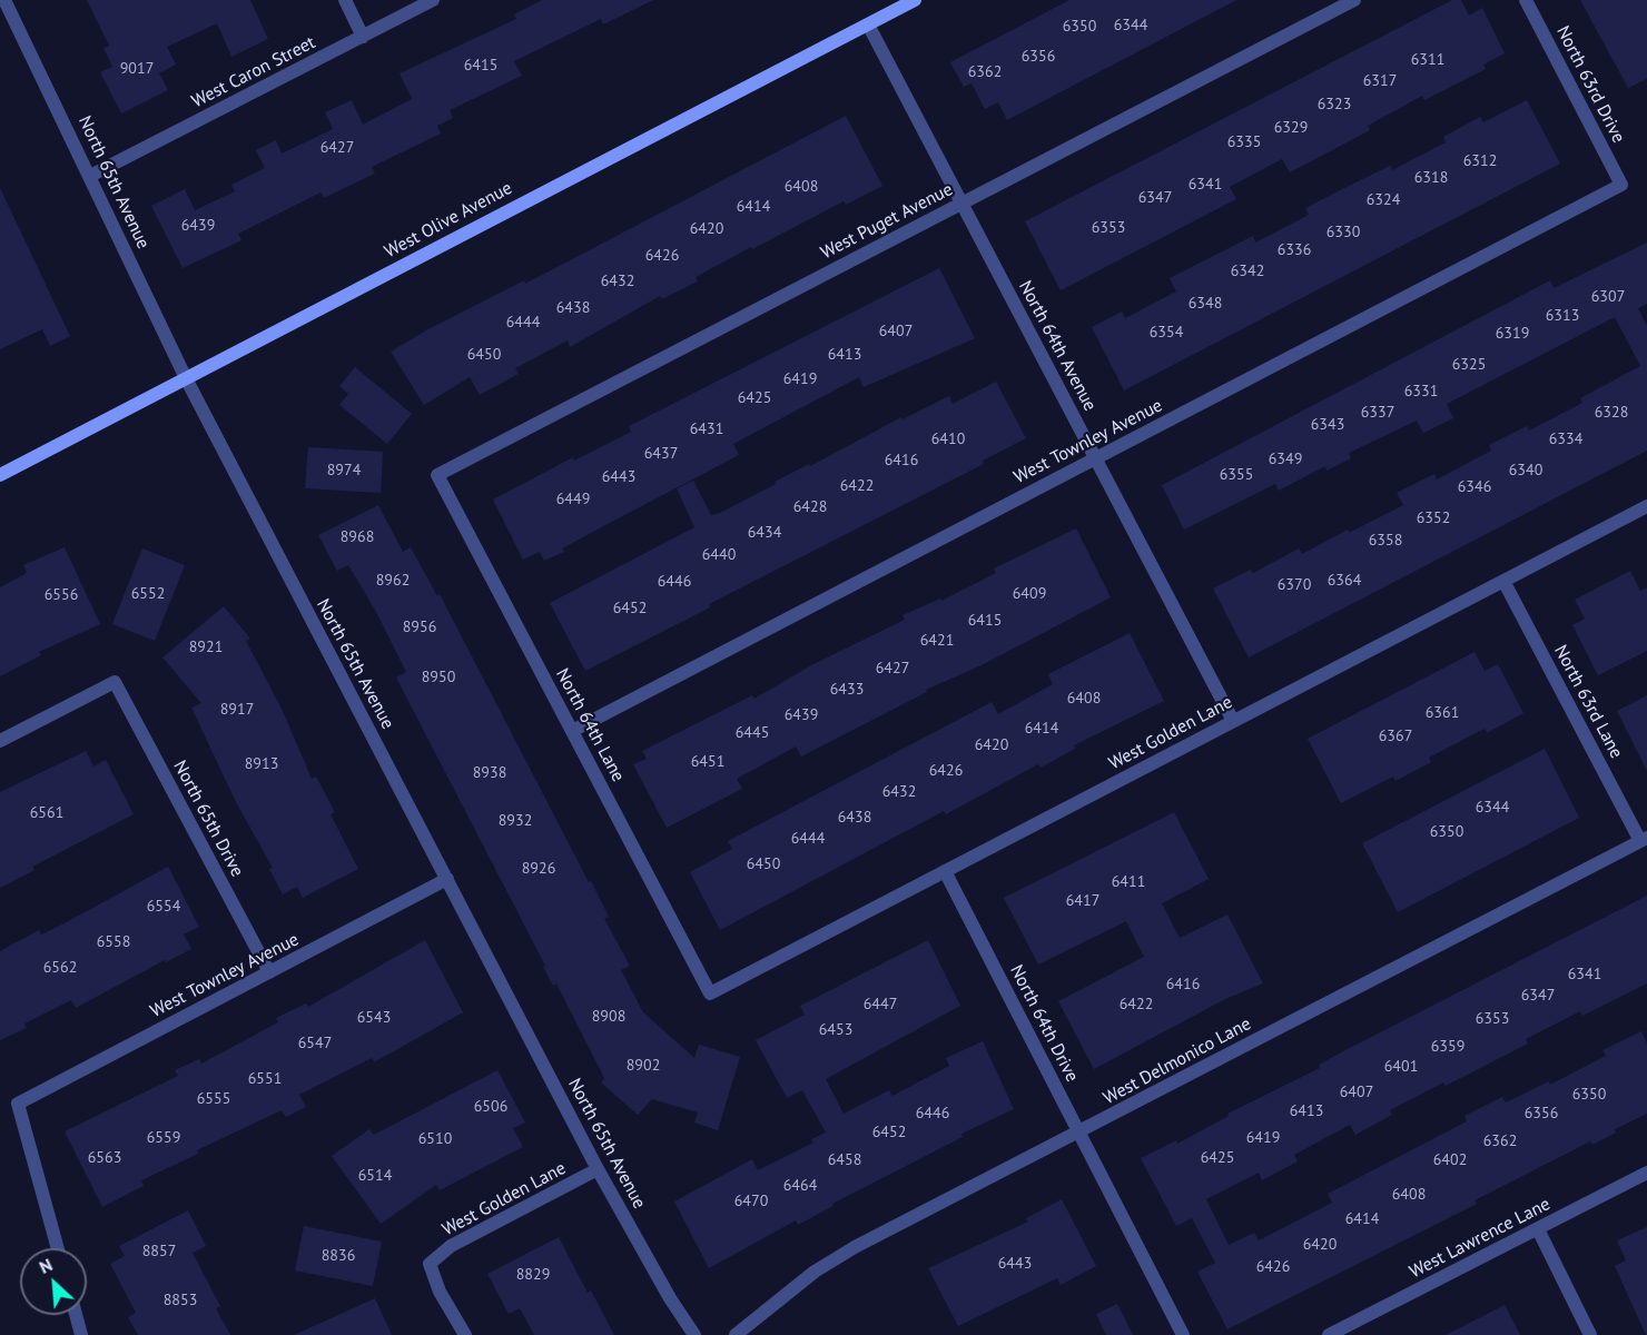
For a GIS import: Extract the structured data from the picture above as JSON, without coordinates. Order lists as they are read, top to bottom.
{
  "streets": {
    "main road": ["West Olive Avenue"],
    "street": [
      "West Caron Street",
      "North 63rd Drive",
      "North 65th Avenue",
      "West Puget Avenue",
      "North 64th Avenue",
      "West Townley Avenue",
      "North 63rd Lane",
      "North 64th Lane",
      "West Golden Lane",
      "North 65th Drive",
      "North 64th Drive",
      "West Delmonico Lane",
      "West Lawrence Lane"
    ]
  },
  "crossings": [
    ["West Caron Street", "North 65th Avenue"],
    ["North 63rd Drive", "West Townley Avenue"],
    ["North 65th Avenue", "West Olive Avenue"],
    ["North 65th Avenue", "West Townley Avenue"],
    ["North 65th Avenue", "West Golden Lane"],
    ["West Olive Avenue", "North 64th Avenue"],
    ["West Puget Avenue", "North 64th Avenue"],
    ["West Puget Avenue", "North 64th Lane"],
    ["North 64th Avenue", "West Townley Avenue"],
    ["North 64th Avenue", "West Golden Lane"],
    ["West Townley Avenue", "North 64th Lane"],
    ["West Townley Avenue", "North 65th Drive"],
    ["North 63rd Lane", "West Golden Lane"],
    ["North 63rd Lane", "West Delmonico Lane"],
    ["North 64th Lane", "West Golden Lane"],
    ["West Golden Lane", "North 64th Drive"],
    ["North 64th Drive", "West Delmonico Lane"]
  ],
  "house_numbers": [
    "6344",
    "6350",
    "6356",
    "6311",
    "6415",
    "9017",
    "6362",
    "6317",
    "6323",
    "6329",
    "6335",
    "6427",
    "6312",
    "6318",
    "6341",
    "6408",
    "6347",
    "6324",
    "6414",
    "6439",
    "6353",
    "6420",
    "6330",
    "6336",
    "6426",
    "6342",
    "6432",
    "6307",
    "6348",
    "6438",
    "6313",
    "6444",
    "6407",
    "6354",
    "6319",
    "6450",
    "6413",
    "6325",
    "6419",
    "6331",
    "6425",
    "6337",
    "6328",
    "6343",
    "6431",
    "6410",
    "6334",
    "6437",
    "6349",
    "6416",
    "8974",
    "6340",
    "6355",
    "6443",
    "6422",
    "6346",
    "6449",
    "6428",
    "6352",
    "6434",
    "8968",
    "6358",
    "6440",
    "8962",
    "6364",
    "6446",
    "6370",
    "6552",
    "6409",
    "6556",
    "6452",
    "6415",
    "8956",
    "6421",
    "8921",
    "6427",
    "8950",
    "6433",
    "6408",
    "8917",
    "6361",
    "6439",
    "6414",
    "6445",
    "6367",
    "6420",
    "6451",
    "8913",
    "6426",
    "8938",
    "6432",
    "6344",
    "6561",
    "6438",
    "8932",
    "6350",
    "6444",
    "6450",
    "8926",
    "6411",
    "6417",
    "6554",
    "6558",
    "6562",
    "6341",
    "6416",
    "6347",
    "6447",
    "6422",
    "8908",
    "6543",
    "6353",
    "6453",
    "6547",
    "6359",
    "8902",
    "6401",
    "6551",
    "6407",
    "6350",
    "6555",
    "6506",
    "6413",
    "6446",
    "6356",
    "6452",
    "6559",
    "6419",
    "6510",
    "6362",
    "6563",
    "6425",
    "6458",
    "6402",
    "6514",
    "6464",
    "6408",
    "6470",
    "6414",
    "6420",
    "8857",
    "8836",
    "6443",
    "6426",
    "8829",
    "8853"
  ],
  "north": "top left"
}
